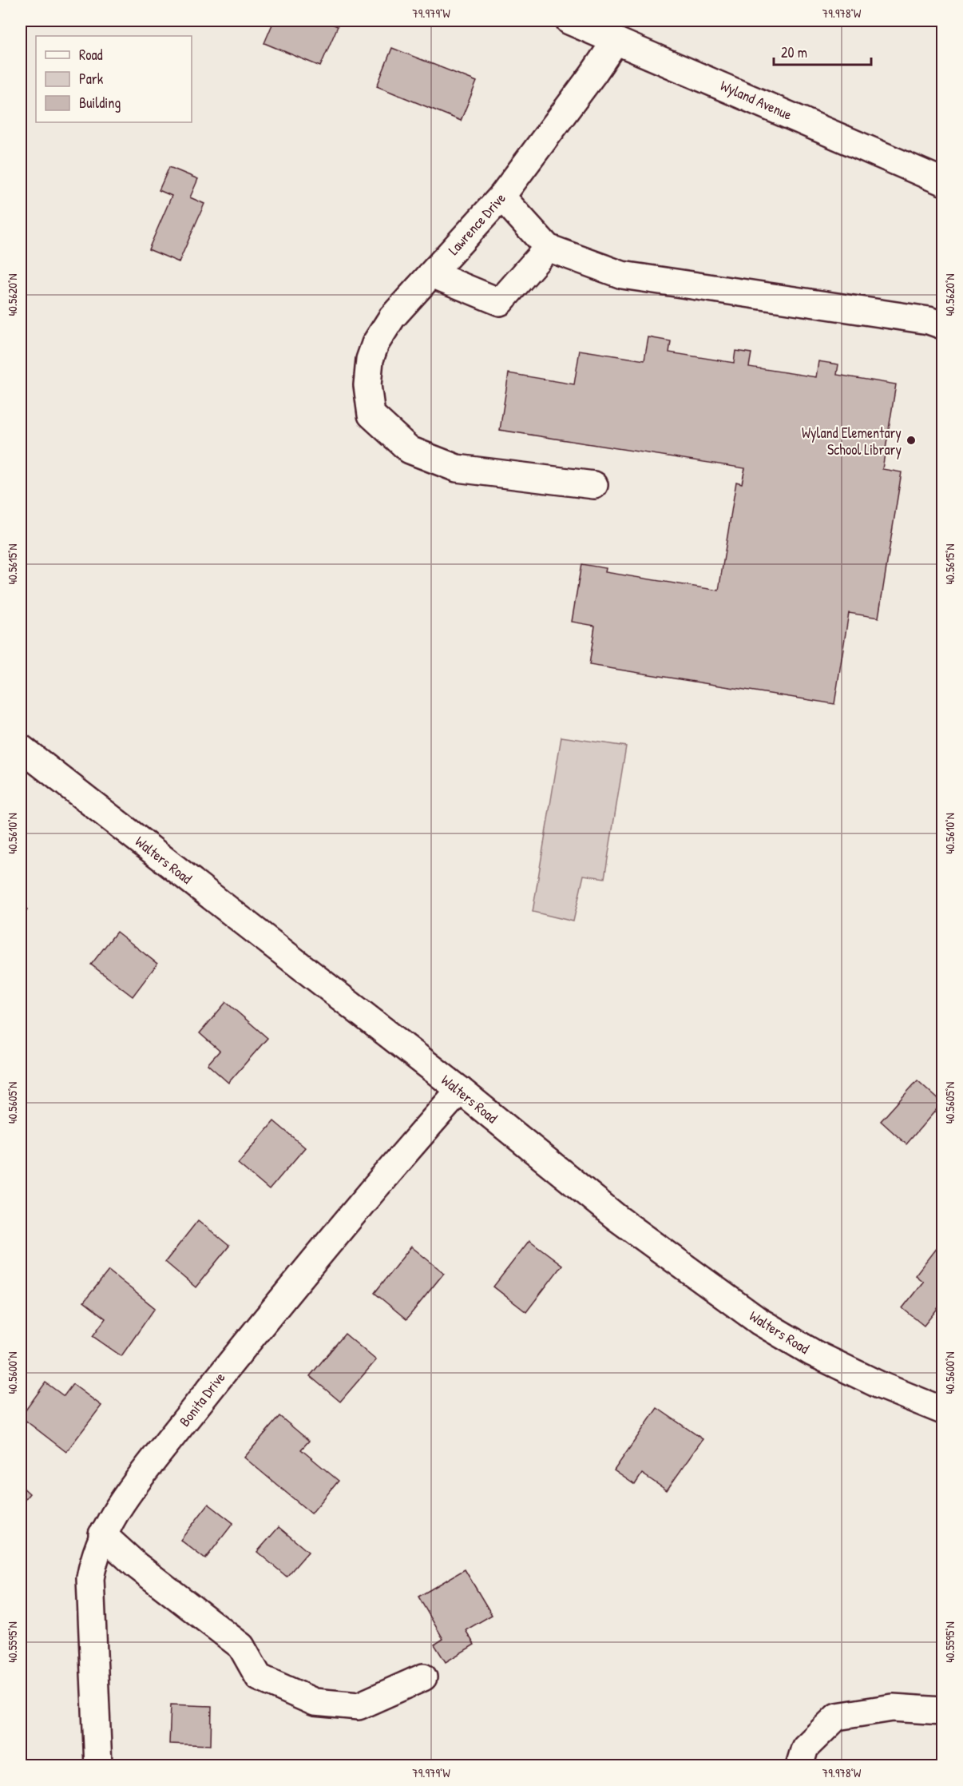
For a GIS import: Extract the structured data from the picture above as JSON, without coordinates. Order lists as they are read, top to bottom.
{
  "streets": {
    "street": [
      "Wyland Avenue",
      "Lawrence Drive",
      "Walters Road",
      "Bonita Drive"
    ]
  },
  "crossings": [
    ["Wyland Avenue", "Lawrence Drive"],
    ["Walters Road", "Bonita Drive"]
  ],
  "places": ["Wyland Elementary School Library"],
  "legend": ["Road", "Park", "Building"],
  "scale_bar": "20 m",
  "coordinates": [
    "79.979°W",
    "79.978°W",
    "40.5620°N",
    "40.5615°N",
    "40.5610°N",
    "40.5605°N",
    "40.5600°N",
    "40.5595°N"
  ]
}
